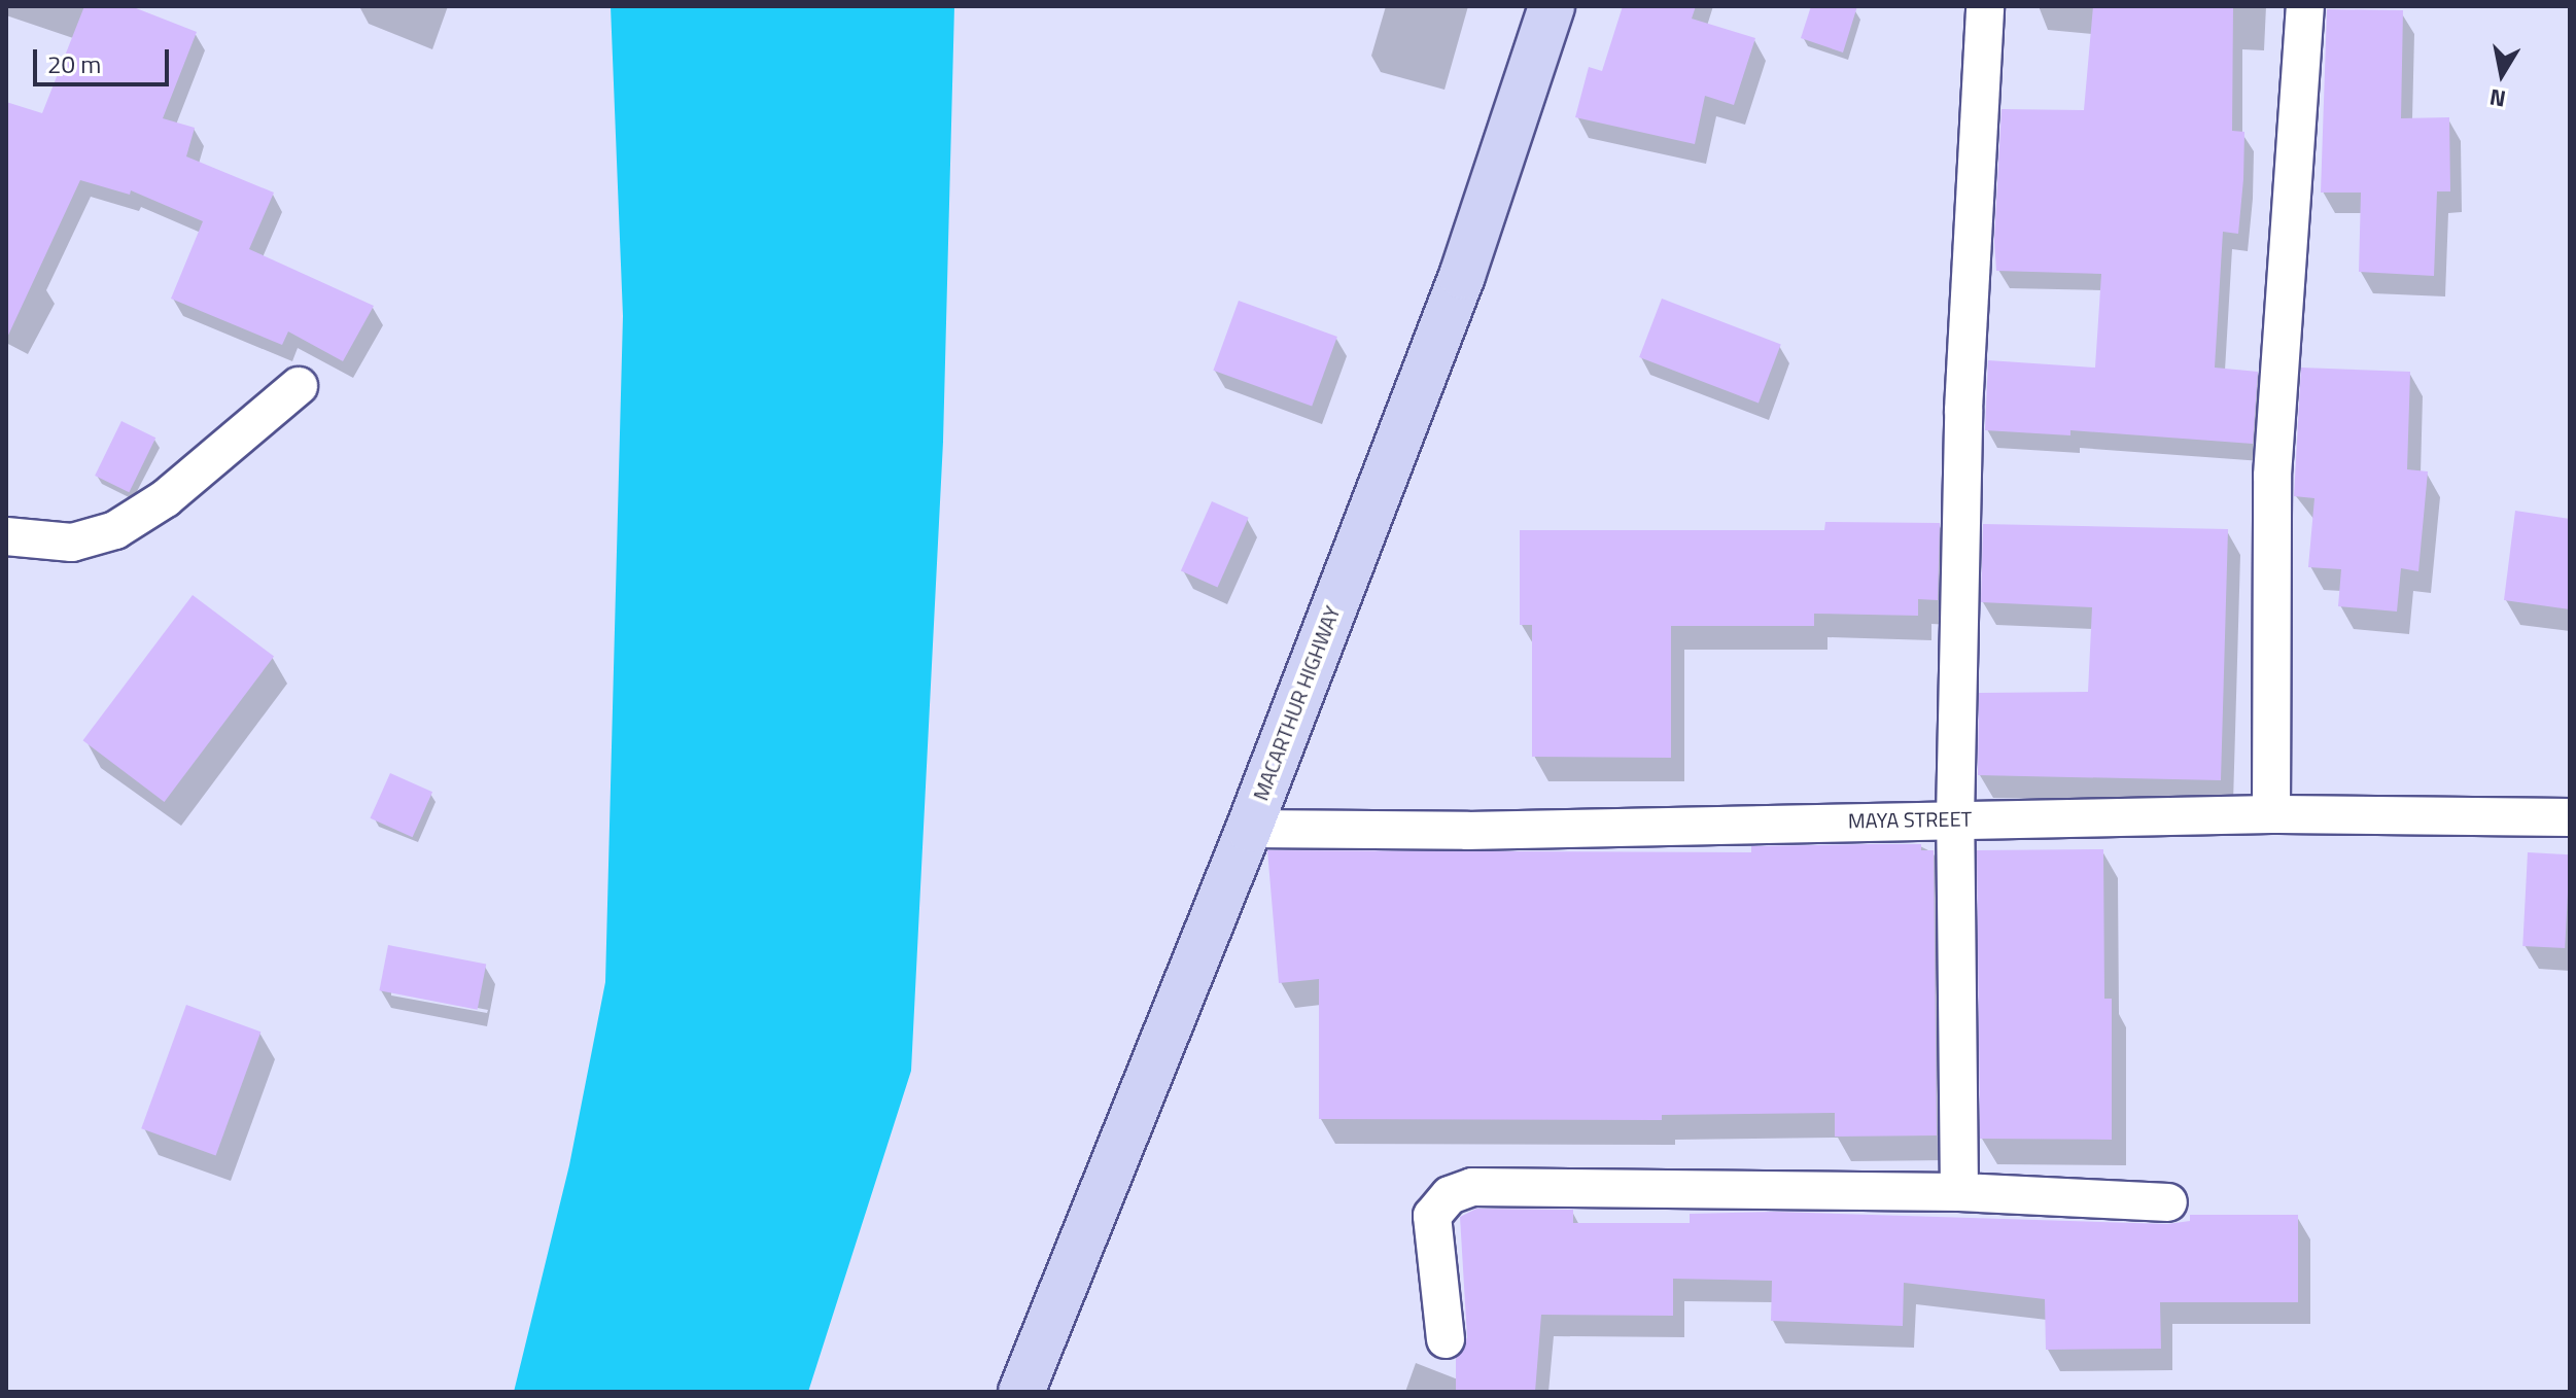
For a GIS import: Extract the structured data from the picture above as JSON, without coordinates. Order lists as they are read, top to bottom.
{
  "streets": {
    "highway": ["MACARTHUR HIGHWAY"],
    "street": ["MAYA STREET"]
  },
  "crossings": [
    ["MACARTHUR HIGHWAY", "MAYA STREET"]
  ],
  "scale_bar": "20 m",
  "north": "bottom"
}
